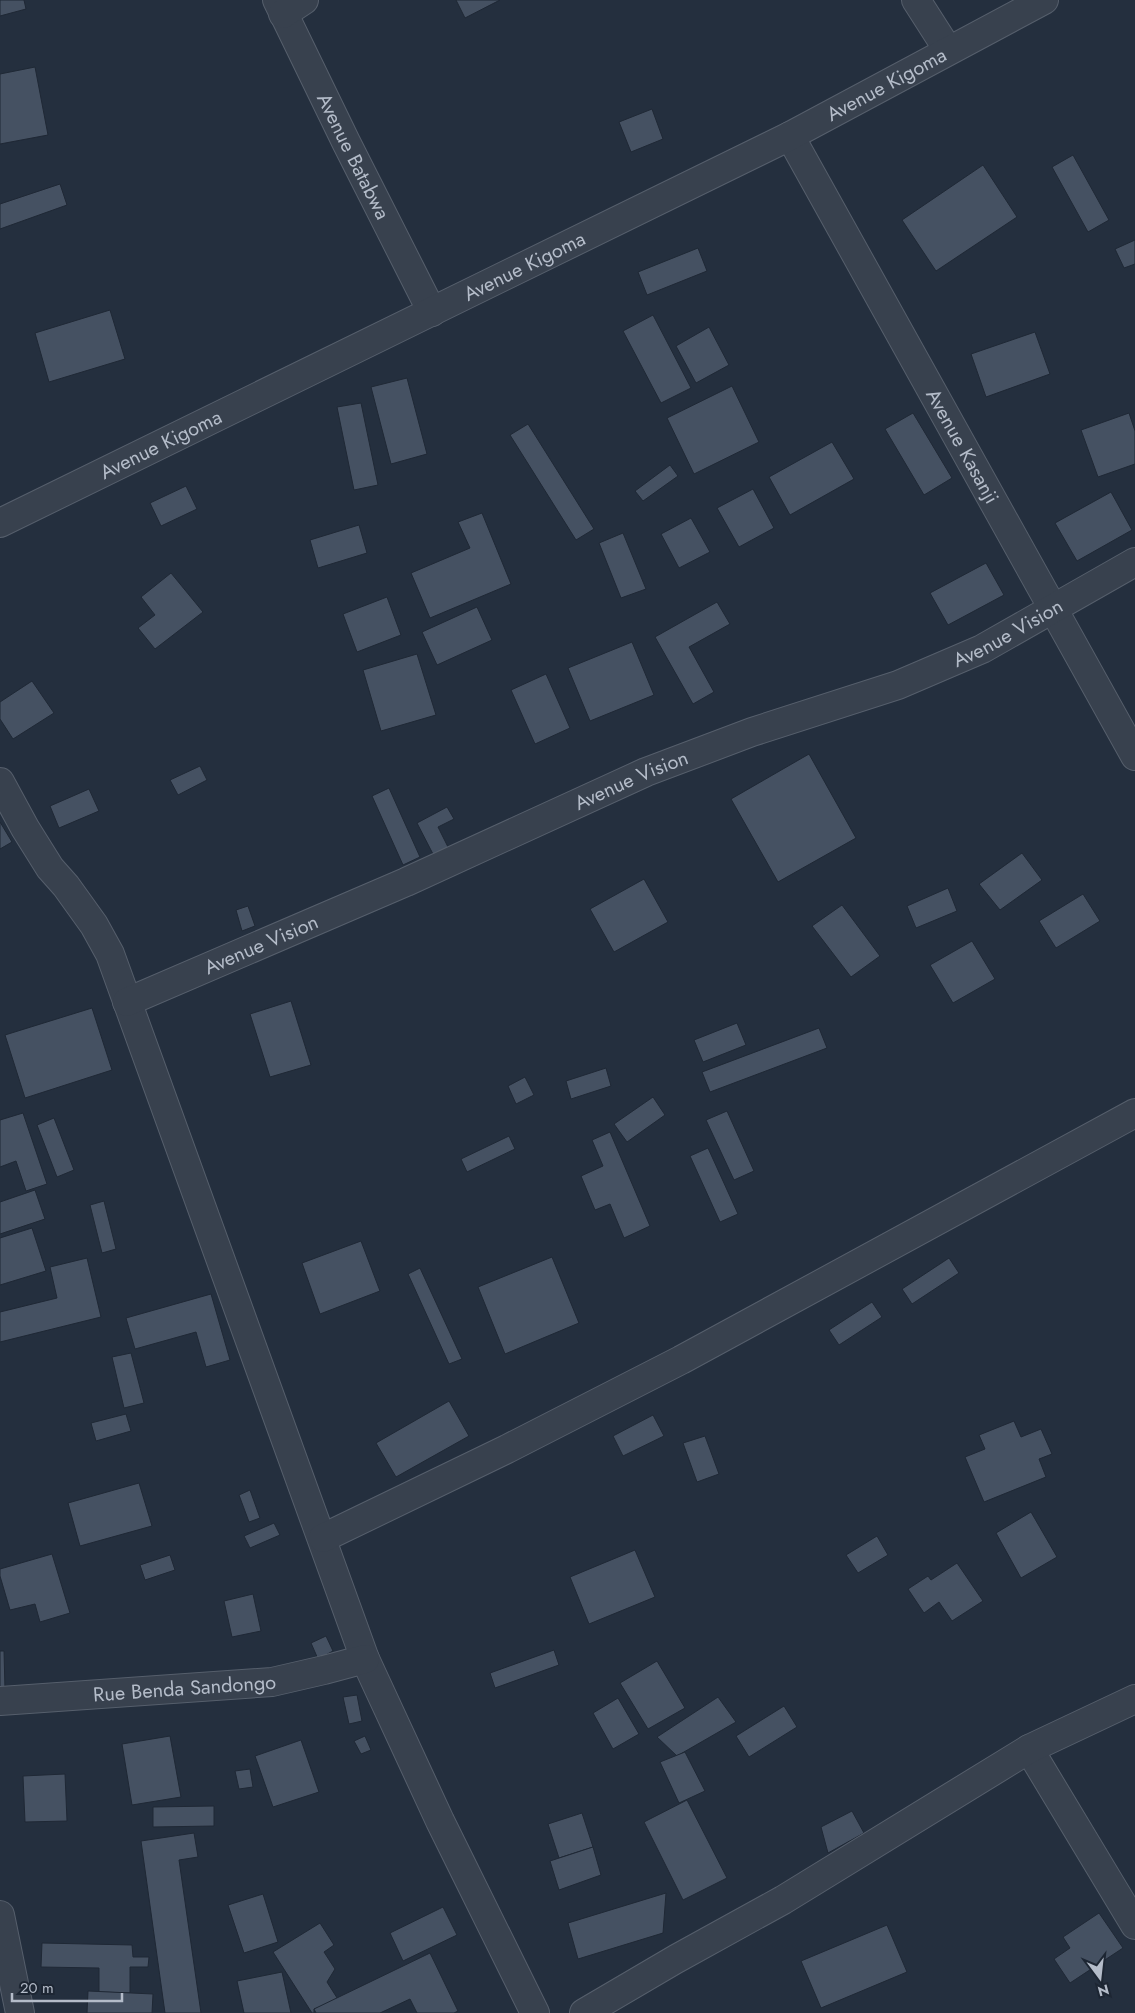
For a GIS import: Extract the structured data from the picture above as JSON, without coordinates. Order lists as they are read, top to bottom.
{
  "streets": {
    "street": [
      "Avenue Kigoma",
      "Avenue Batabwa",
      "Avenue Kasanji",
      "Avenue Vision",
      "Rue Benda Sandongo"
    ]
  },
  "crossings": [
    ["Avenue Kigoma", "Avenue Batabwa"],
    ["Avenue Kigoma", "Avenue Kasanji"],
    ["Avenue Kasanji", "Avenue Vision"]
  ],
  "scale_bar": "20 m",
  "north": "bottom"
}
